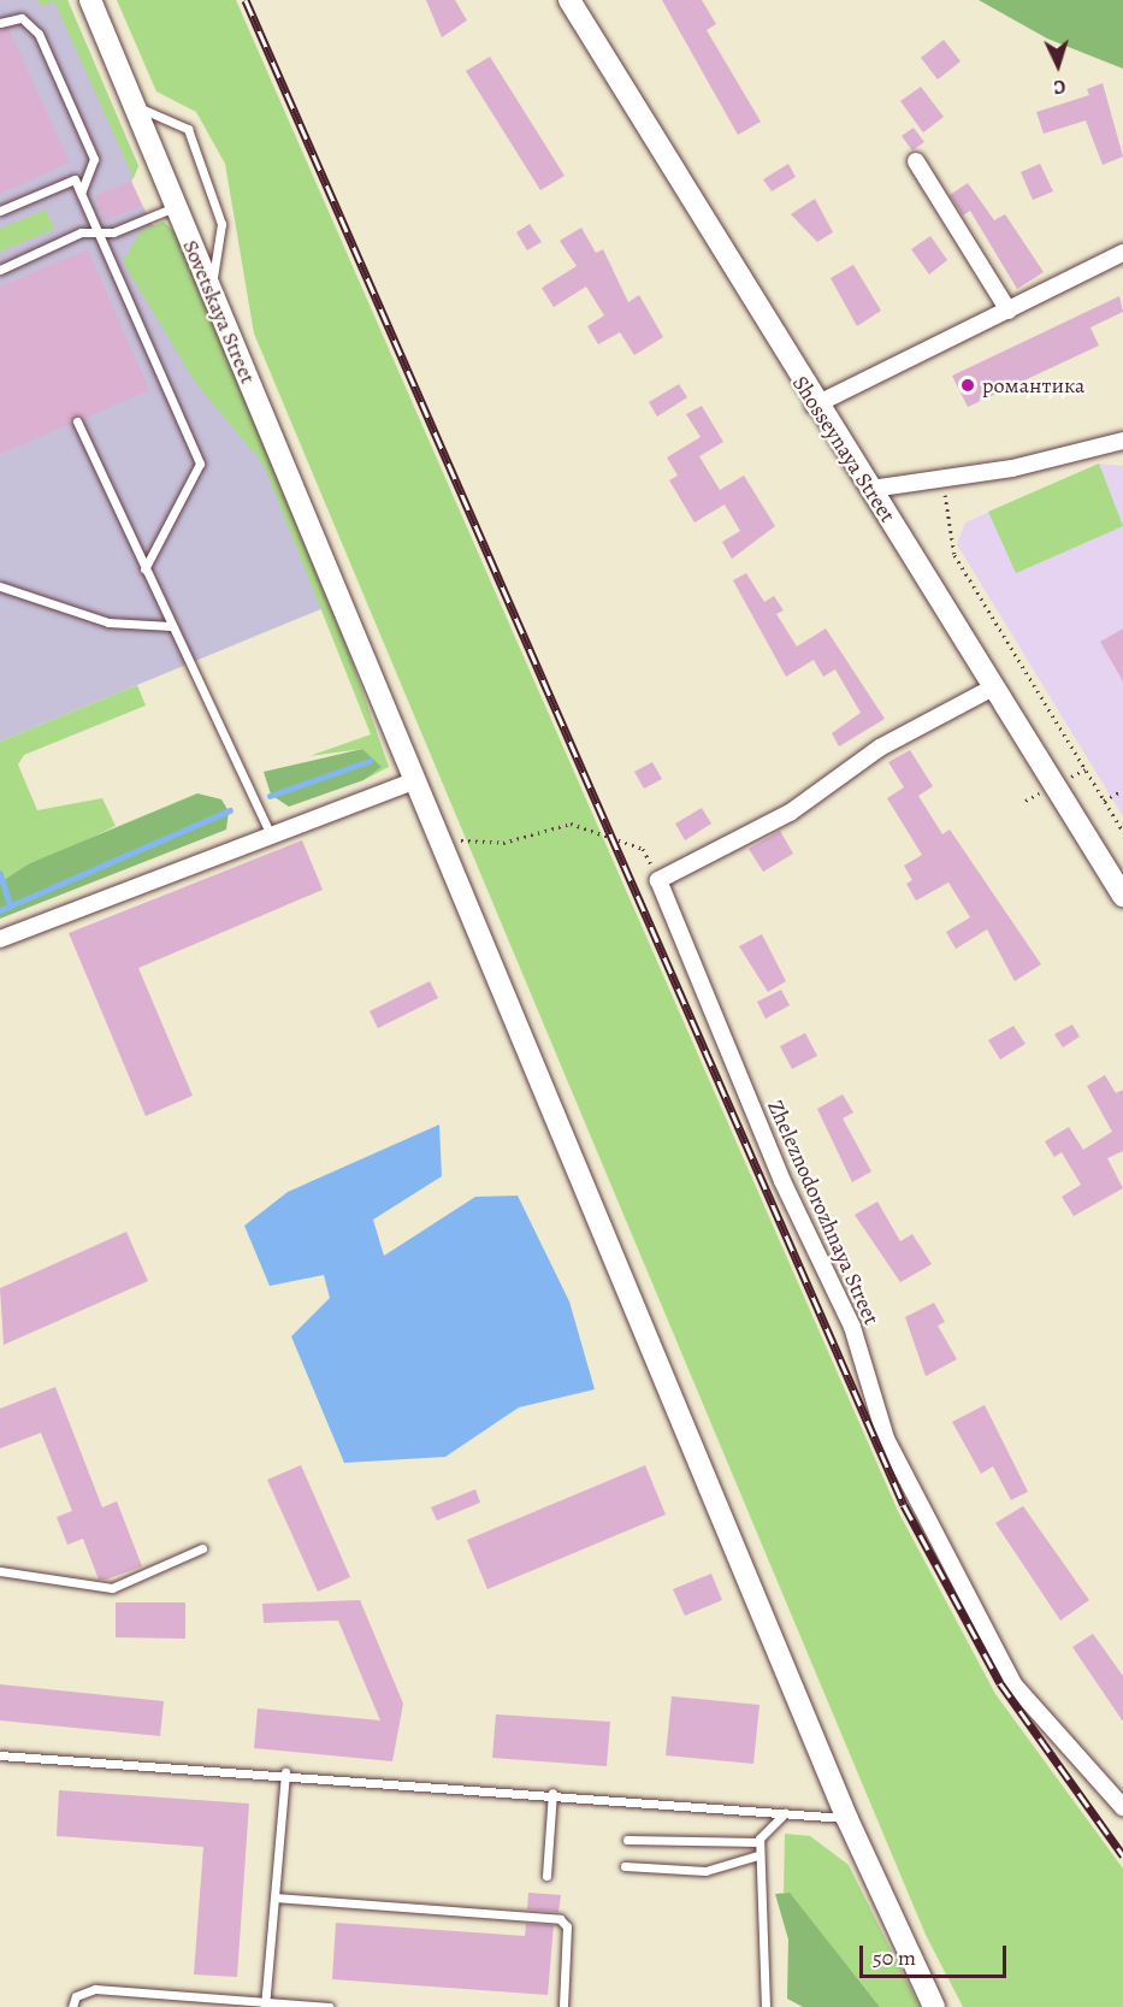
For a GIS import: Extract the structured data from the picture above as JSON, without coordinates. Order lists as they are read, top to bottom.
{
  "streets": {
    "main road": ["Sovetskaya Street", "Shosseynaya Street"],
    "street": ["Zheleznodorozhnaya Street"]
  },
  "places": ["романтика"],
  "scale_bar": "50 m",
  "north": "bottom"
}
